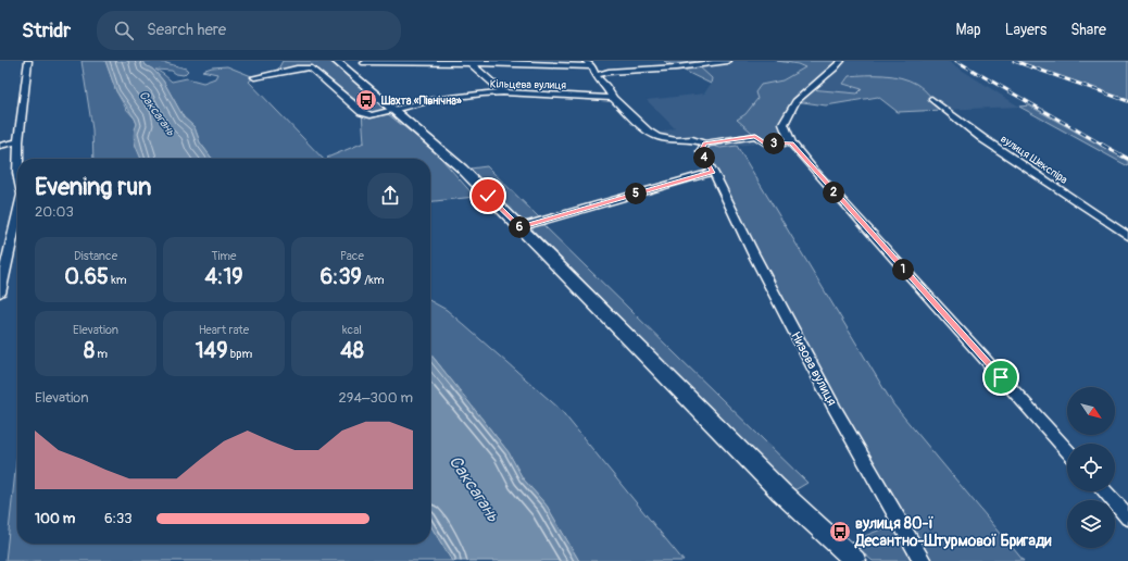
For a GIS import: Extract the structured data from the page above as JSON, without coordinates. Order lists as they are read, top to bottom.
{
  "streets": {
    "street": ["Кільцева вулиця", "вулиця Шекспіра", "Низова вулиця"]
  },
  "water": ["Саксагань"],
  "places": {
    "bus stop": ["Шахта «Північна»", "вулиця 80-ї Десантно-Штурмової Бригади"]
  },
  "north": "bottom right",
  "page": {
    "header": "Stridr",
    "search": "Search here",
    "nav": ["Map", "Layers", "Share"],
    "pins": [
      "3",
      "4",
      "2",
      "5",
      "6",
      "1"
    ],
    "heading": ["Evening run", "20:03"],
    "stats": [
      ["Distance", "0.65 km"],
      ["Time", "4:19"],
      ["Pace", "6:39 /km"],
      ["Elevation", "8 m"],
      ["Heart rate", "149 bpm"],
      ["kcal", "48"]
    ],
    "chart": ["Elevation", "294–300 m"],
    "list": [
      {
        "name": "100 m",
        "note": "6:33"
      }
    ]
  }
}
